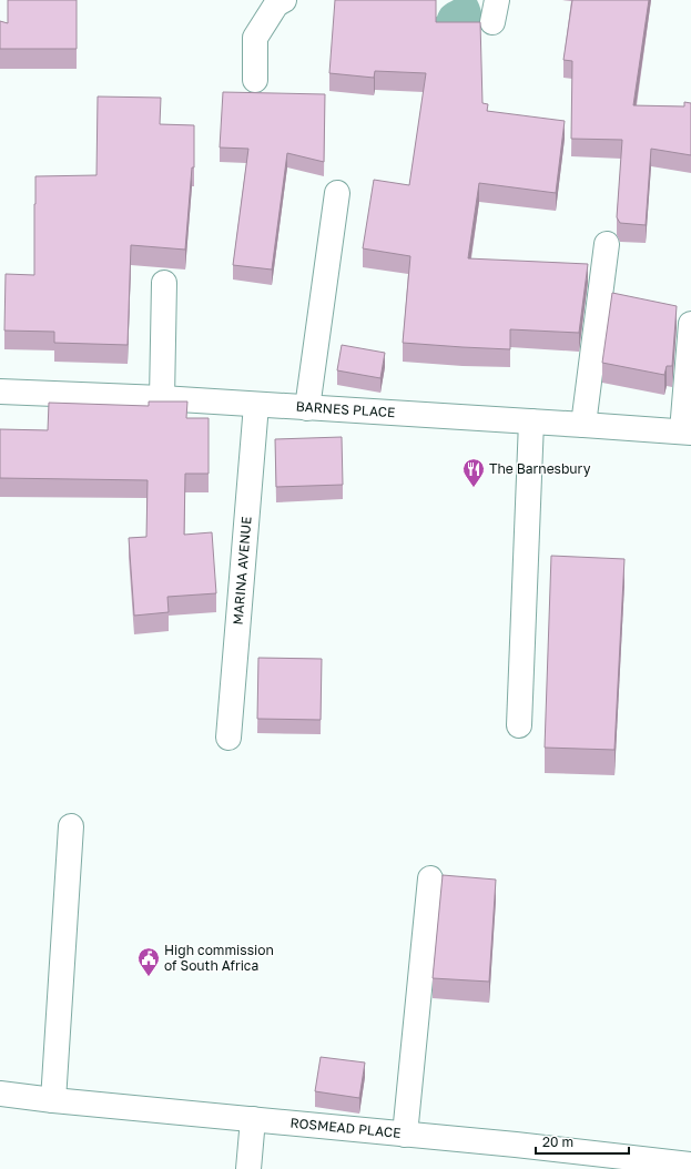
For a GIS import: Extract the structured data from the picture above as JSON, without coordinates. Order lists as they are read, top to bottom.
{
  "streets": {
    "street": ["BARNES PLACE", "MARINA AVENUE", "ROSMEAD PLACE"]
  },
  "crossings": [
    ["BARNES PLACE", "MARINA AVENUE"]
  ],
  "places": {
    "restaurant": ["The Barnesbury"],
    "public building": ["High commission of South Africa"]
  },
  "scale_bar": "20 m"
}
